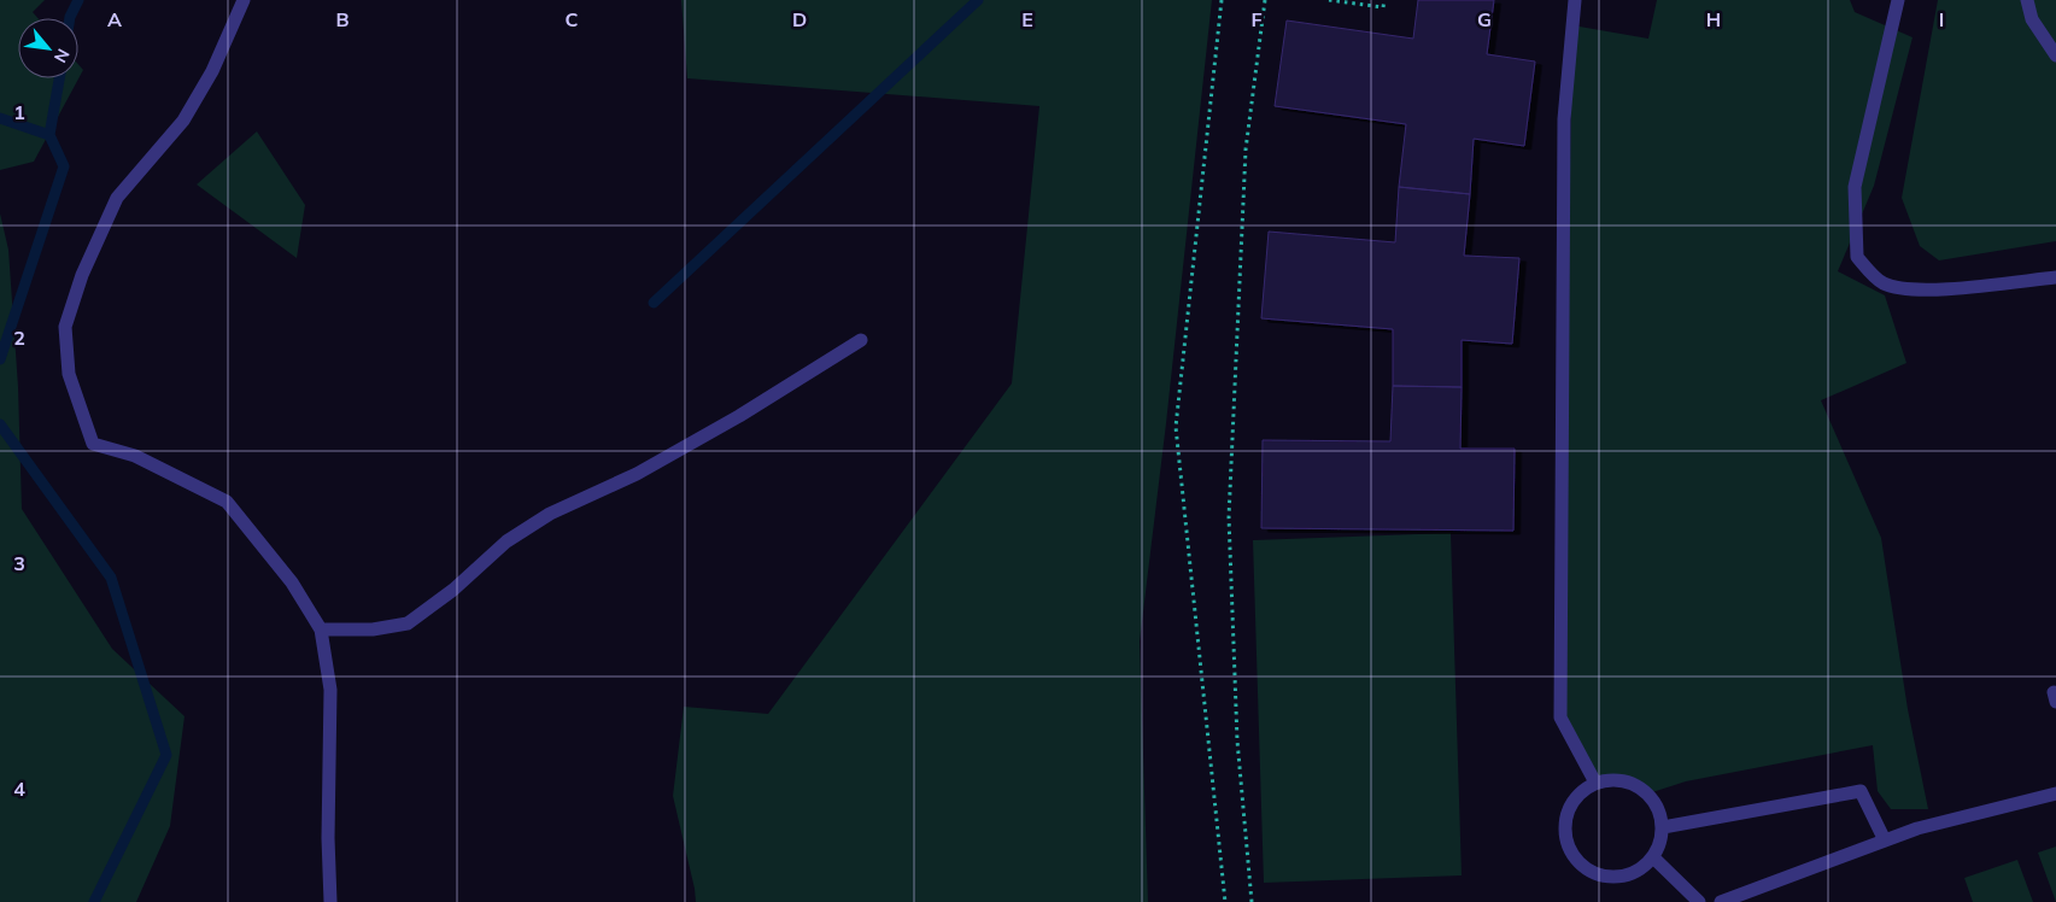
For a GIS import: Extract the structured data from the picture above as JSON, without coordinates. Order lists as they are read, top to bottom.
{
  "north": "bottom right",
  "grid": {
    "columns": [
      "A",
      "B",
      "C",
      "D",
      "E",
      "F",
      "G",
      "H",
      "I"
    ],
    "rows": [
      "1",
      "2",
      "3",
      "4"
    ]
  }
}
